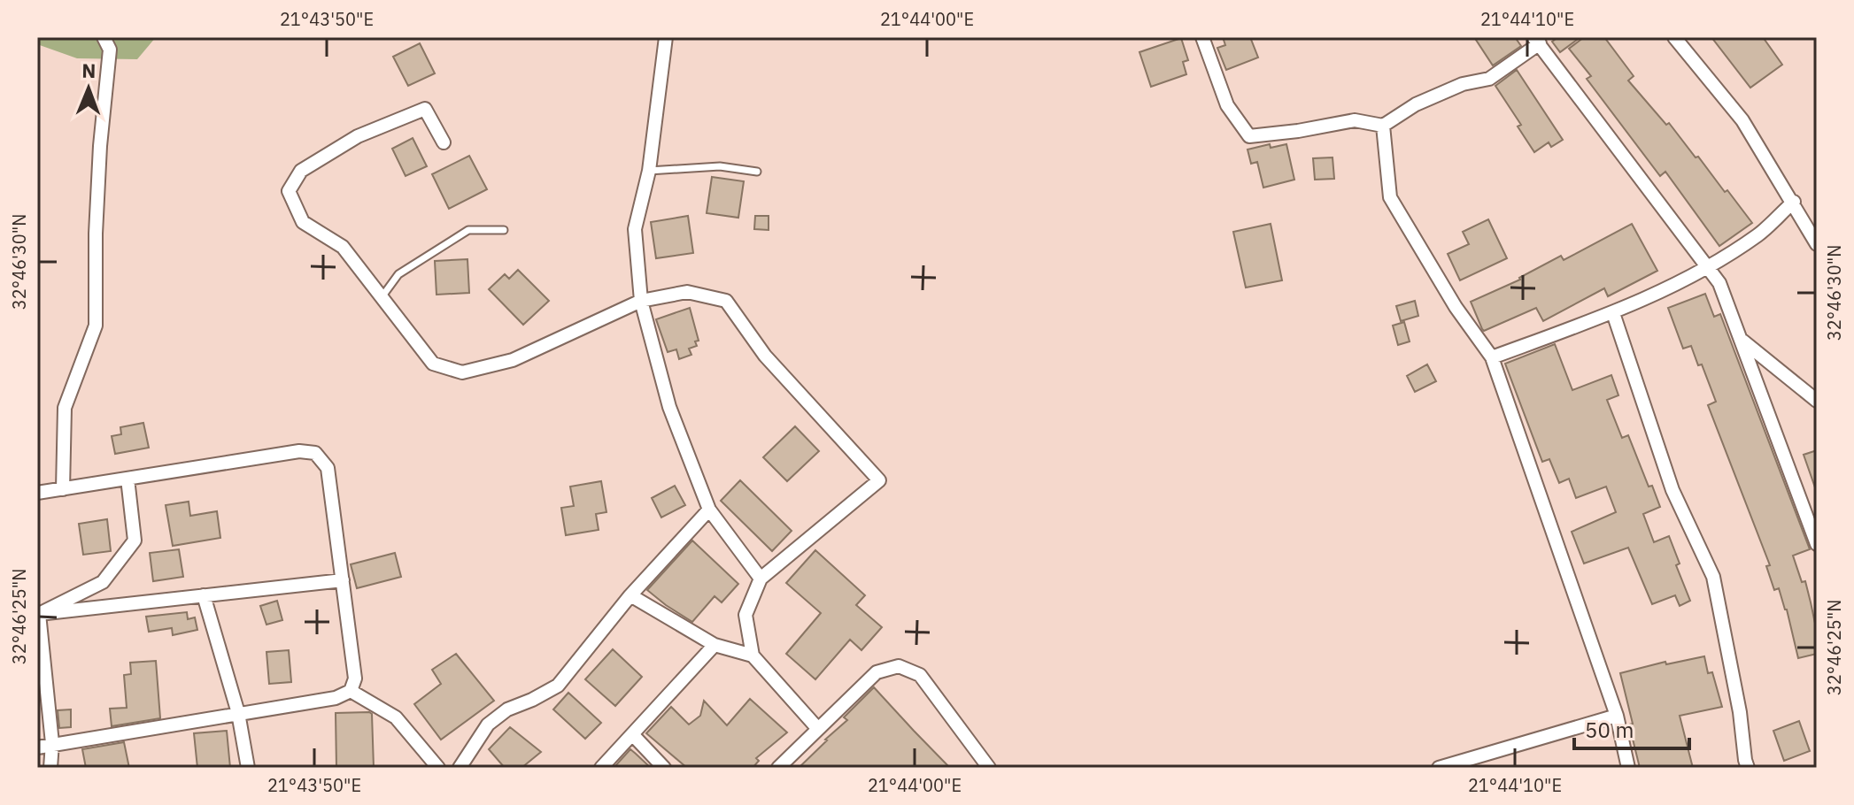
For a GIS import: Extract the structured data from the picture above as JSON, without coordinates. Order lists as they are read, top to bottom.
{
  "scale_bar": "50 m",
  "north": "top",
  "coordinates": [
    "21°43'50\"E",
    "21°44'00\"E",
    "21°44'10\"E",
    "32°46'30\"N",
    "32°46'25\"N"
  ]
}
